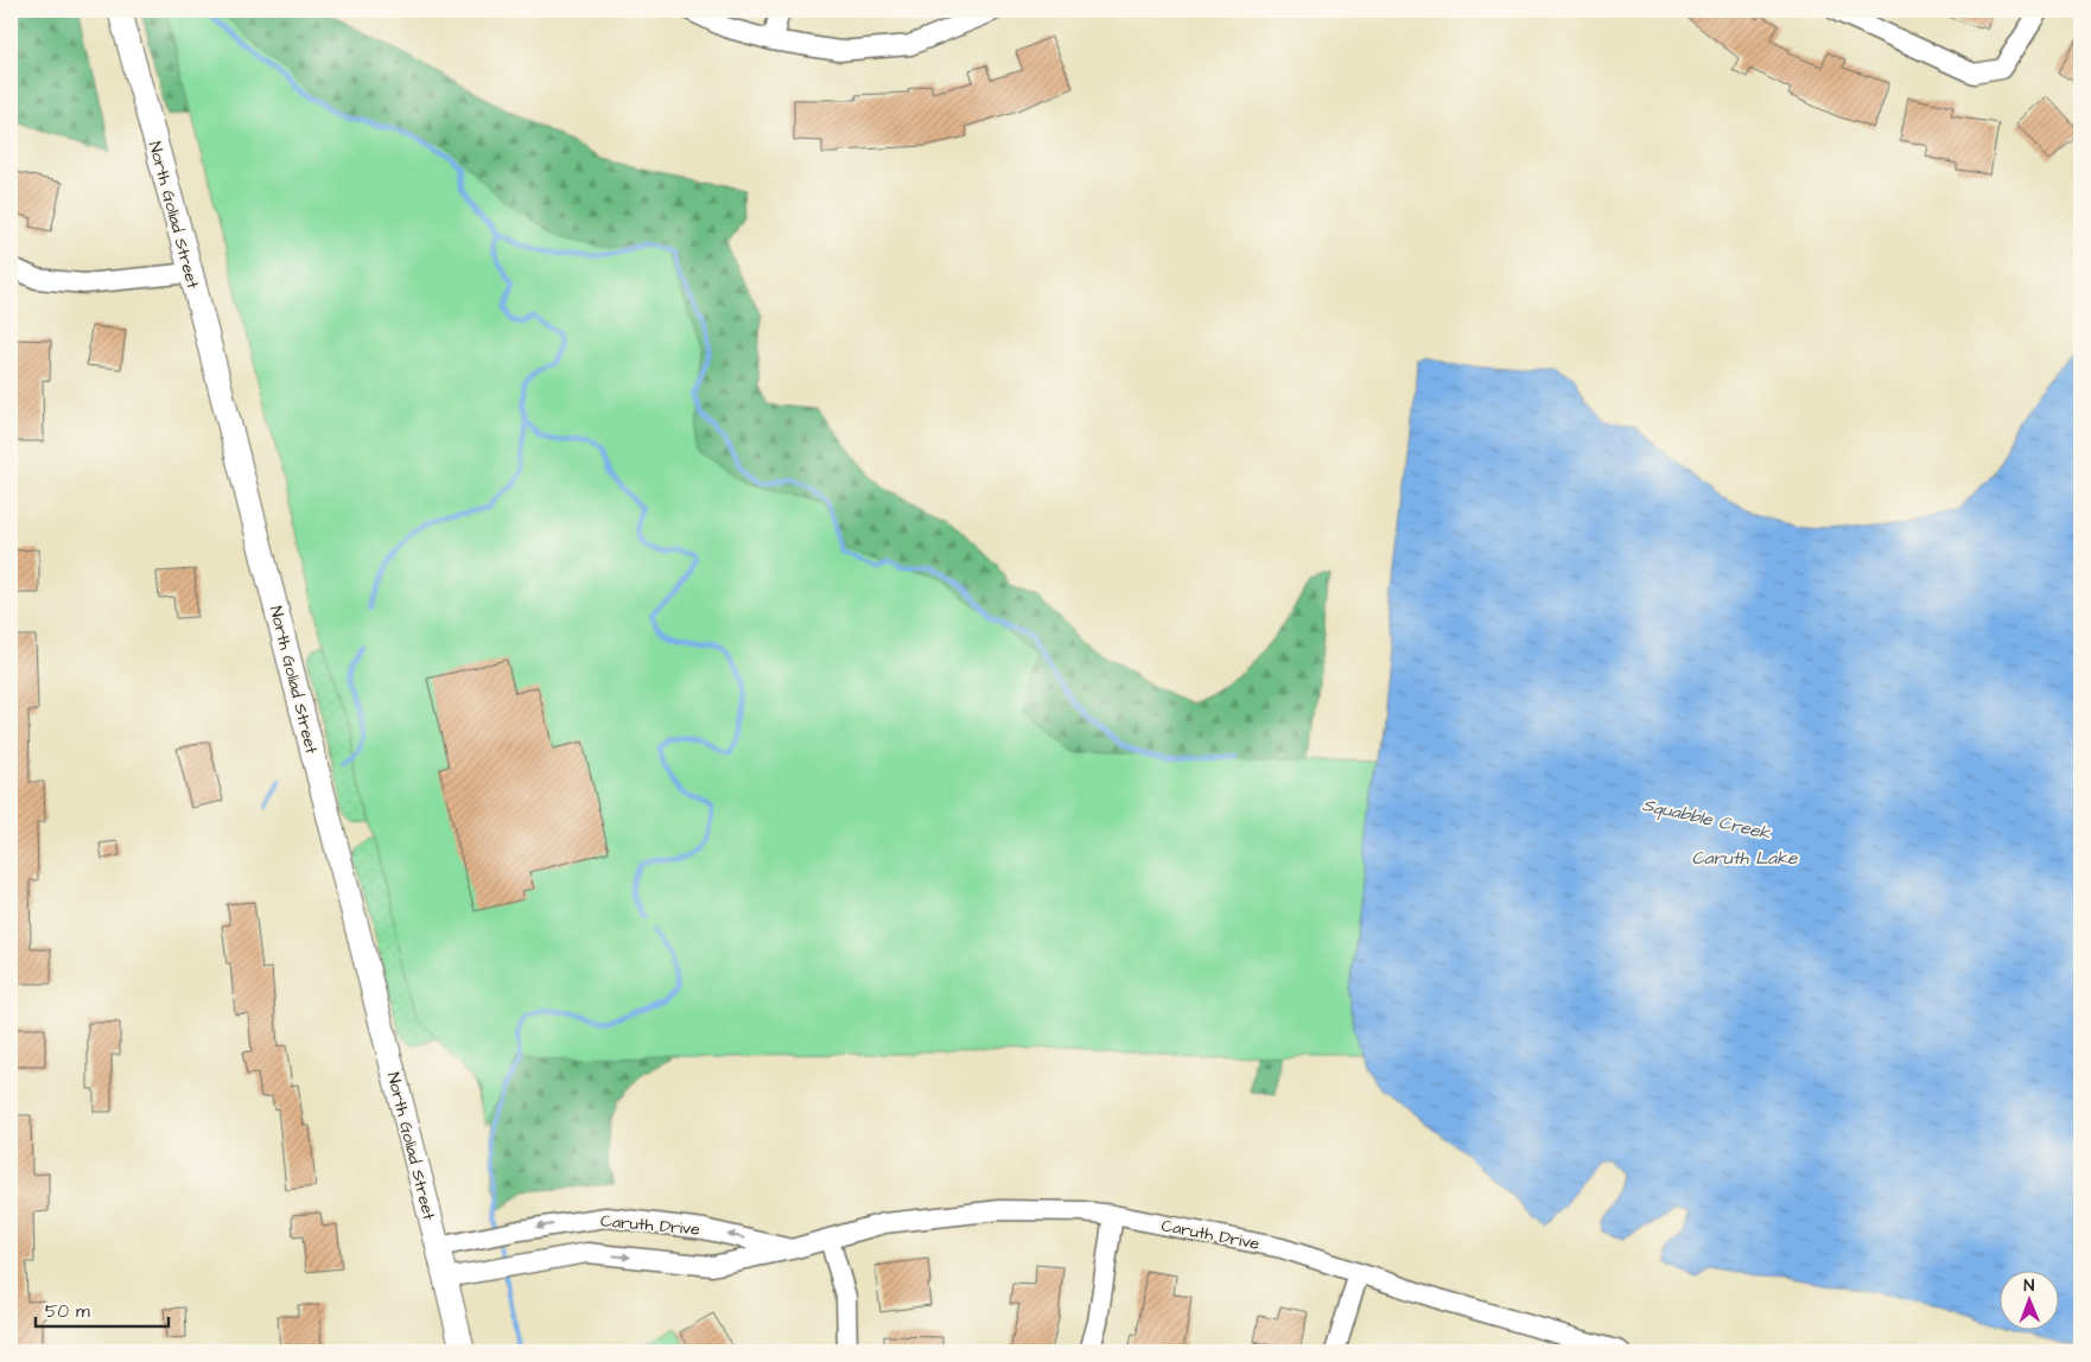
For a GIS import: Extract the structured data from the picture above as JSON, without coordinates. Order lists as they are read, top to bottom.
{
  "streets": {
    "main road": ["North Goliad Street"],
    "street": ["Caruth Drive"]
  },
  "crossings": [
    ["North Goliad Street", "Caruth Drive"]
  ],
  "water": ["Squabble Creek", "Caruth Lake"],
  "scale_bar": "50 m",
  "north": "top"
}
